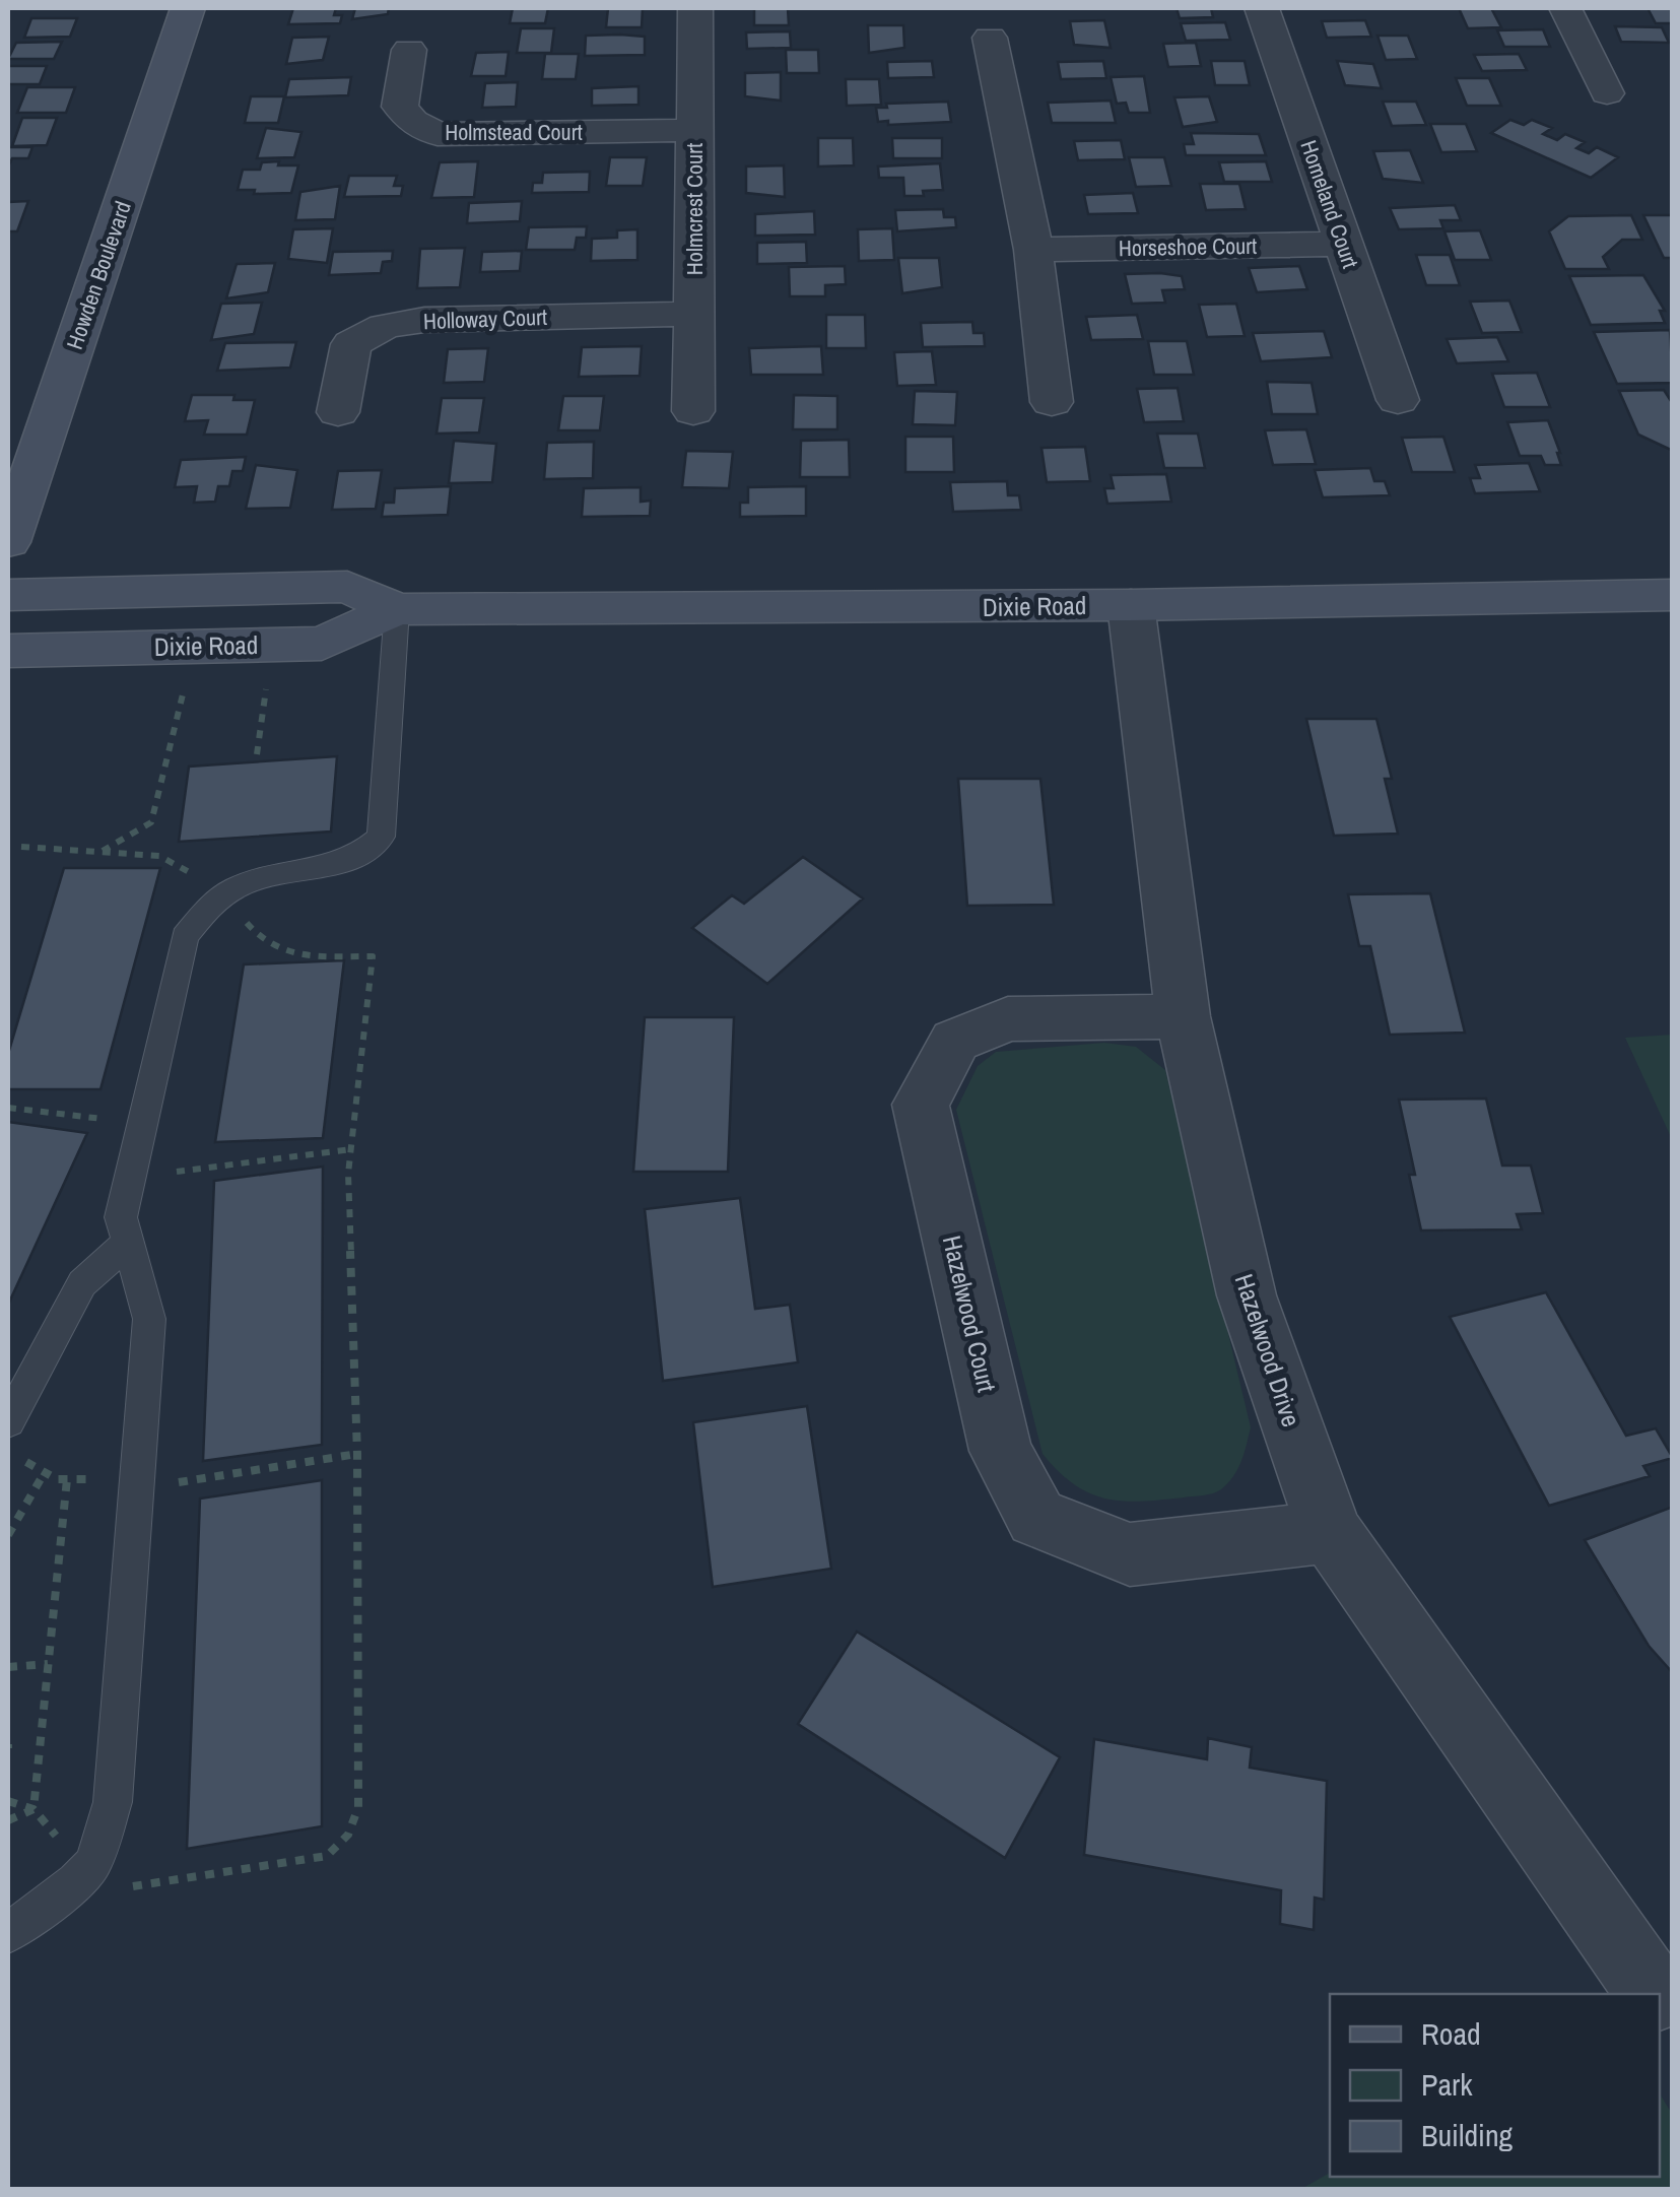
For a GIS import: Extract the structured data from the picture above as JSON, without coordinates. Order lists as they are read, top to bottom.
{
  "streets": {
    "main road": ["Howden Boulevard", "Dixie Road"],
    "street": [
      "Holmstead Court",
      "Homeland Court",
      "Holmcrest Court",
      "Horseshoe Court",
      "Holloway Court",
      "Hazelwood Court",
      "Hazelwood Drive"
    ]
  },
  "crossings": [
    ["Holmstead Court", "Holmcrest Court"],
    ["Homeland Court", "Horseshoe Court"],
    ["Holmcrest Court", "Holloway Court"],
    ["Dixie Road", "Hazelwood Drive"],
    ["Hazelwood Court", "Hazelwood Drive"]
  ],
  "legend": ["Road", "Park", "Building"]
}
